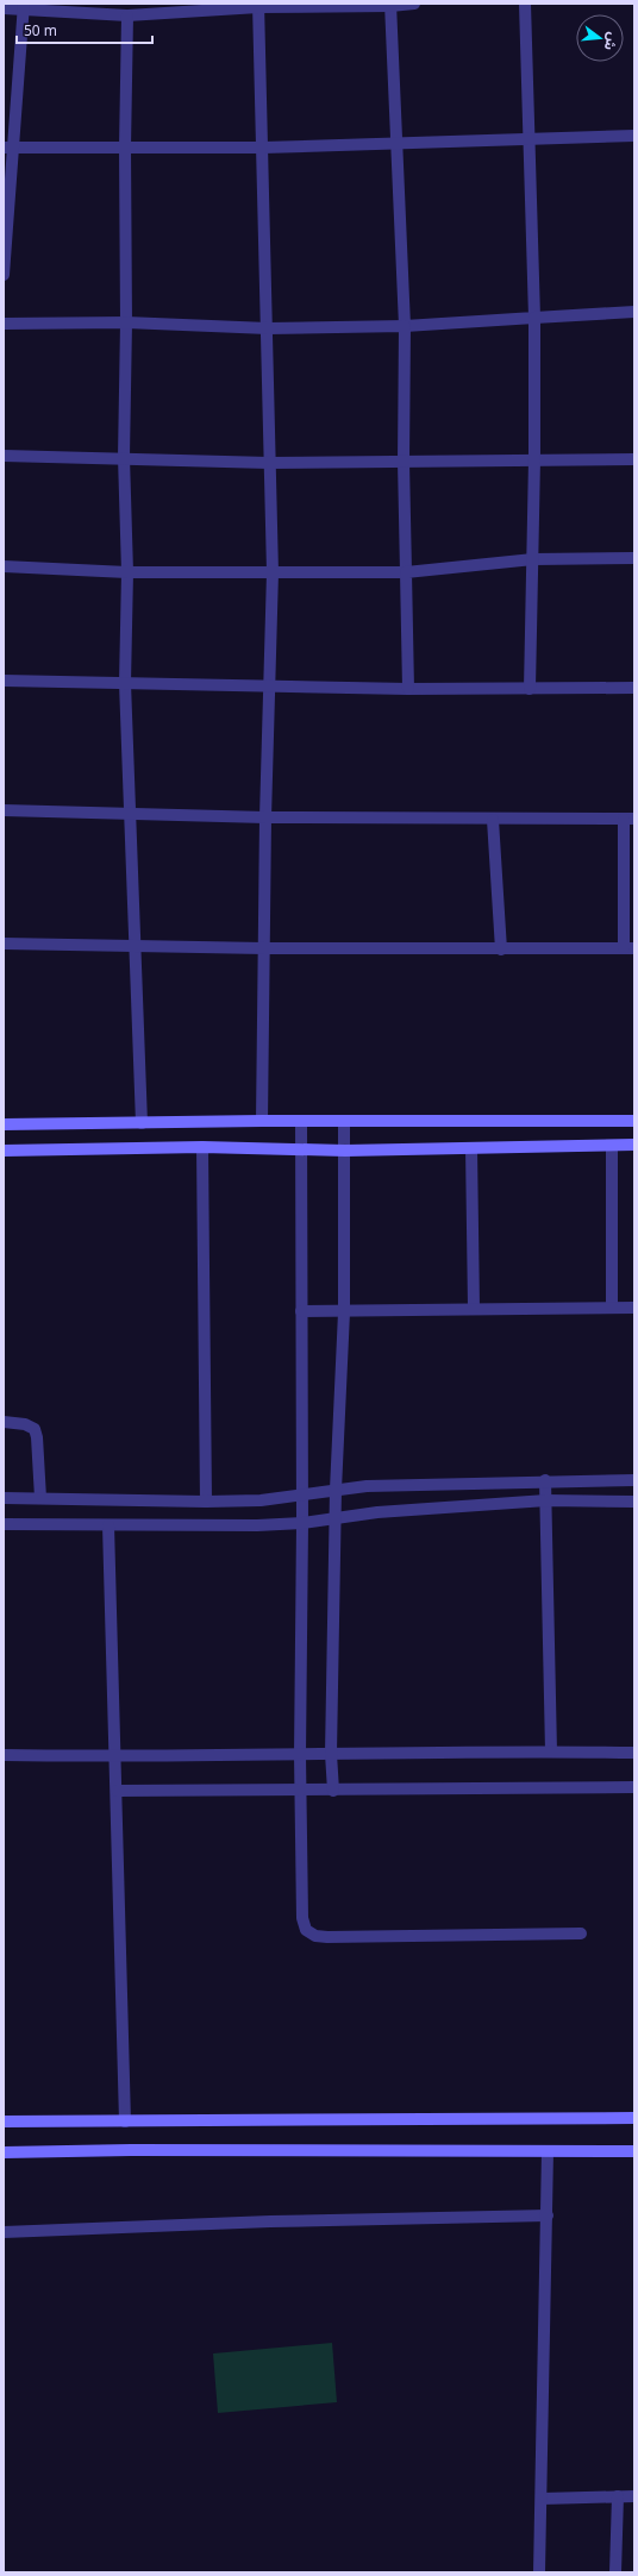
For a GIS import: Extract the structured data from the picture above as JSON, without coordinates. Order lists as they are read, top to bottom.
{
  "scale_bar": "50 m",
  "north": "right"
}
